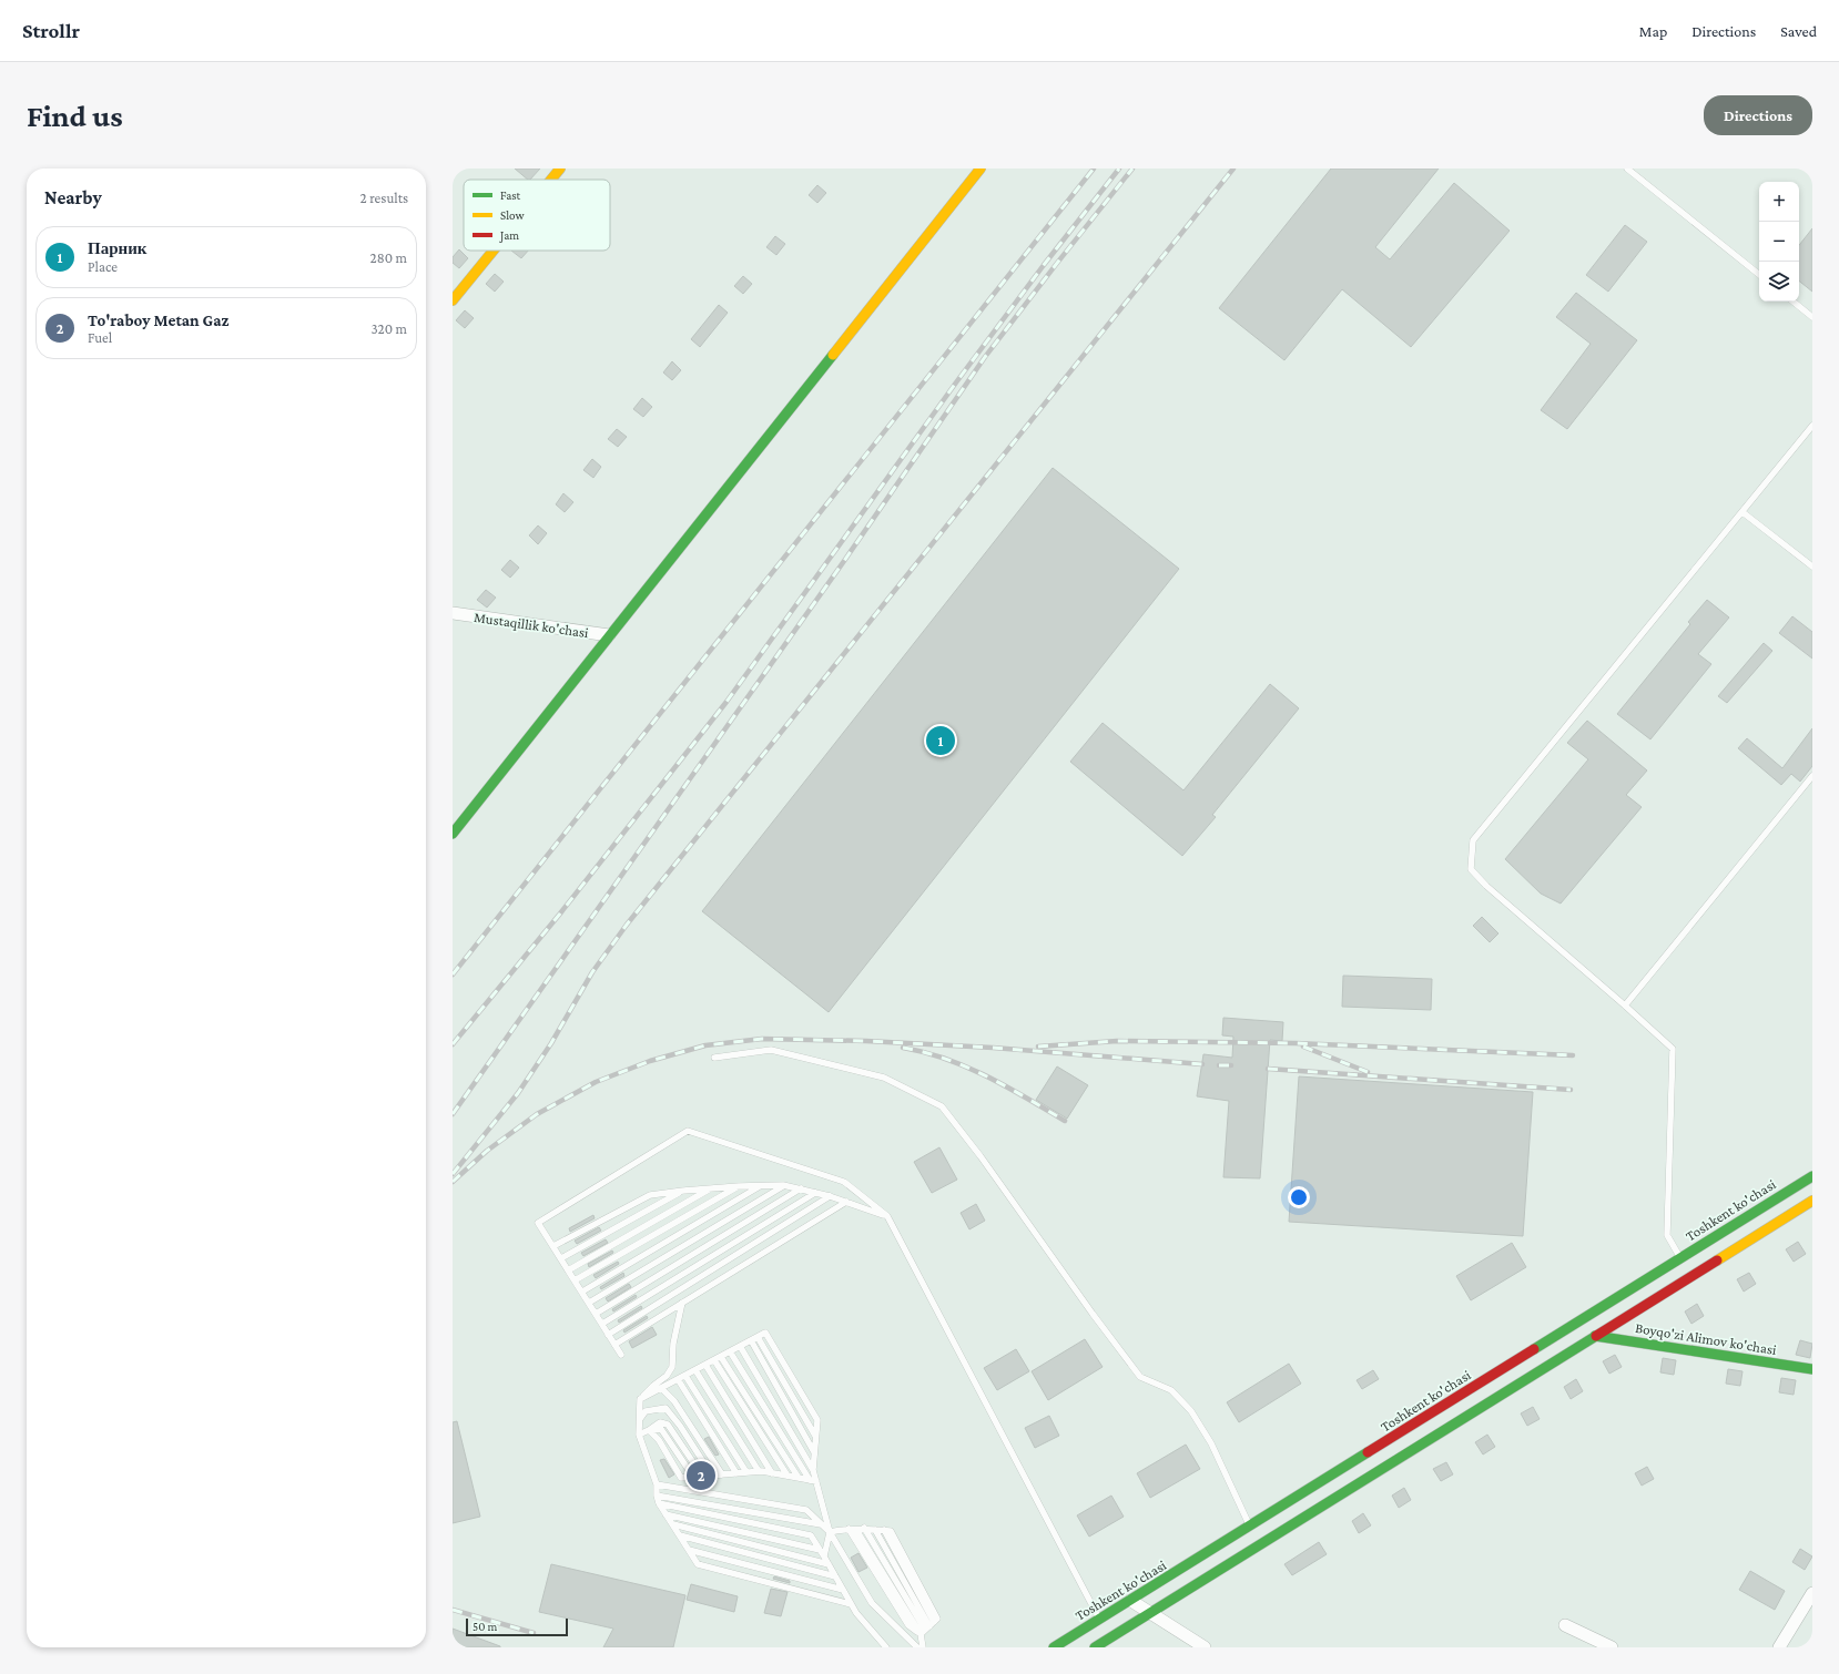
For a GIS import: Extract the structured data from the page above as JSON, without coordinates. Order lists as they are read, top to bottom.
{
  "streets": {
    "main road": ["Toshkent ko'chasi", "Boyqo'zi Alimov ko'chasi"],
    "street": ["Mustaqillik ko'chasi"]
  },
  "legend": ["Fast", "Slow", "Jam"],
  "scale_bar": "50 m",
  "page": {
    "header": "Strollr",
    "nav": ["Map", "Directions", "Saved"],
    "buttons": "Directions",
    "title": "Find us",
    "heading": ["Nearby", "2 results"],
    "map_buttons": ["+", "−"],
    "list": [
      {
        "mark": "1",
        "name": "Парник",
        "note": "Place",
        "value": "280 m"
      },
      {
        "mark": "2",
        "name": "To'raboy Metan Gaz",
        "note": "Fuel",
        "value": "320 m"
      }
    ],
    "pins": ["1", "2"],
    "scale": "50 m"
  }
}
